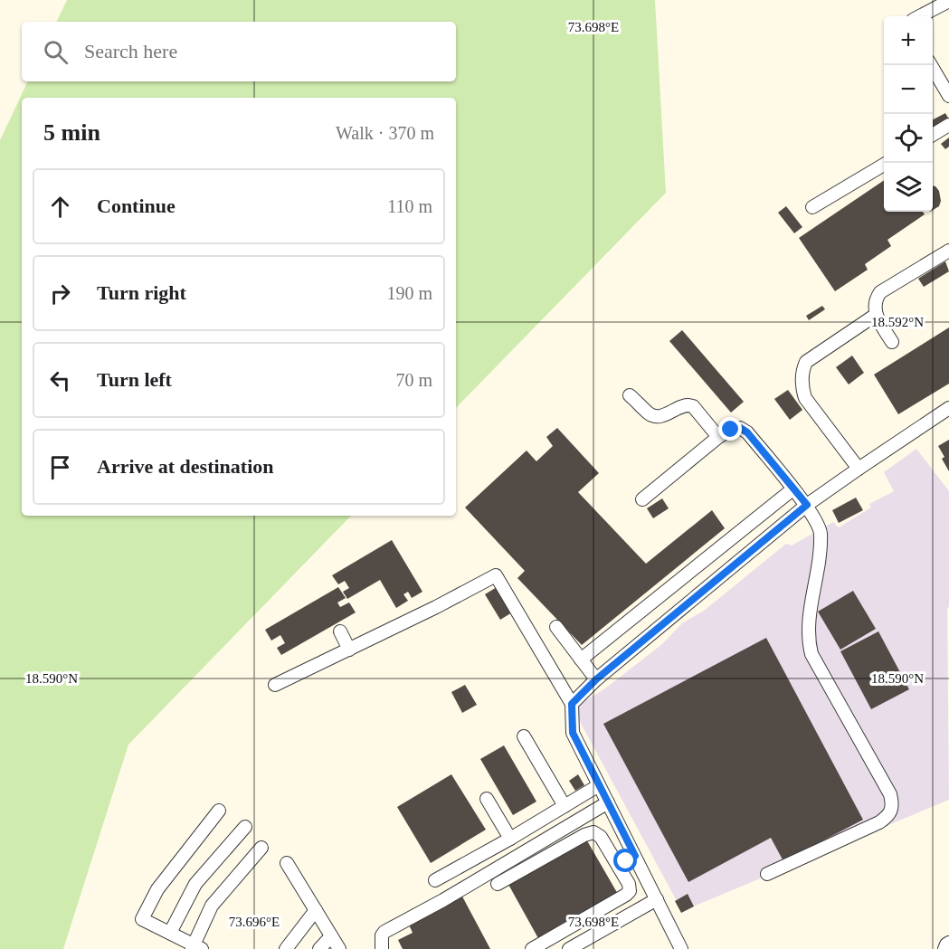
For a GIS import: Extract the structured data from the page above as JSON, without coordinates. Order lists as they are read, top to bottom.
{
  "page": {
    "map_buttons": ["+", "−"],
    "search": "Search here",
    "heading": ["5 min", "Walk · 370 m"],
    "list": [
      ["Continue", "110 m"],
      ["Turn right", "190 m"],
      ["Turn left", "70 m"],
      "Arrive at destination"
    ]
  },
  "coordinates": [
    "73.698°E",
    "18.592°N",
    "18.590°N",
    "73.696°E"
  ]
}
